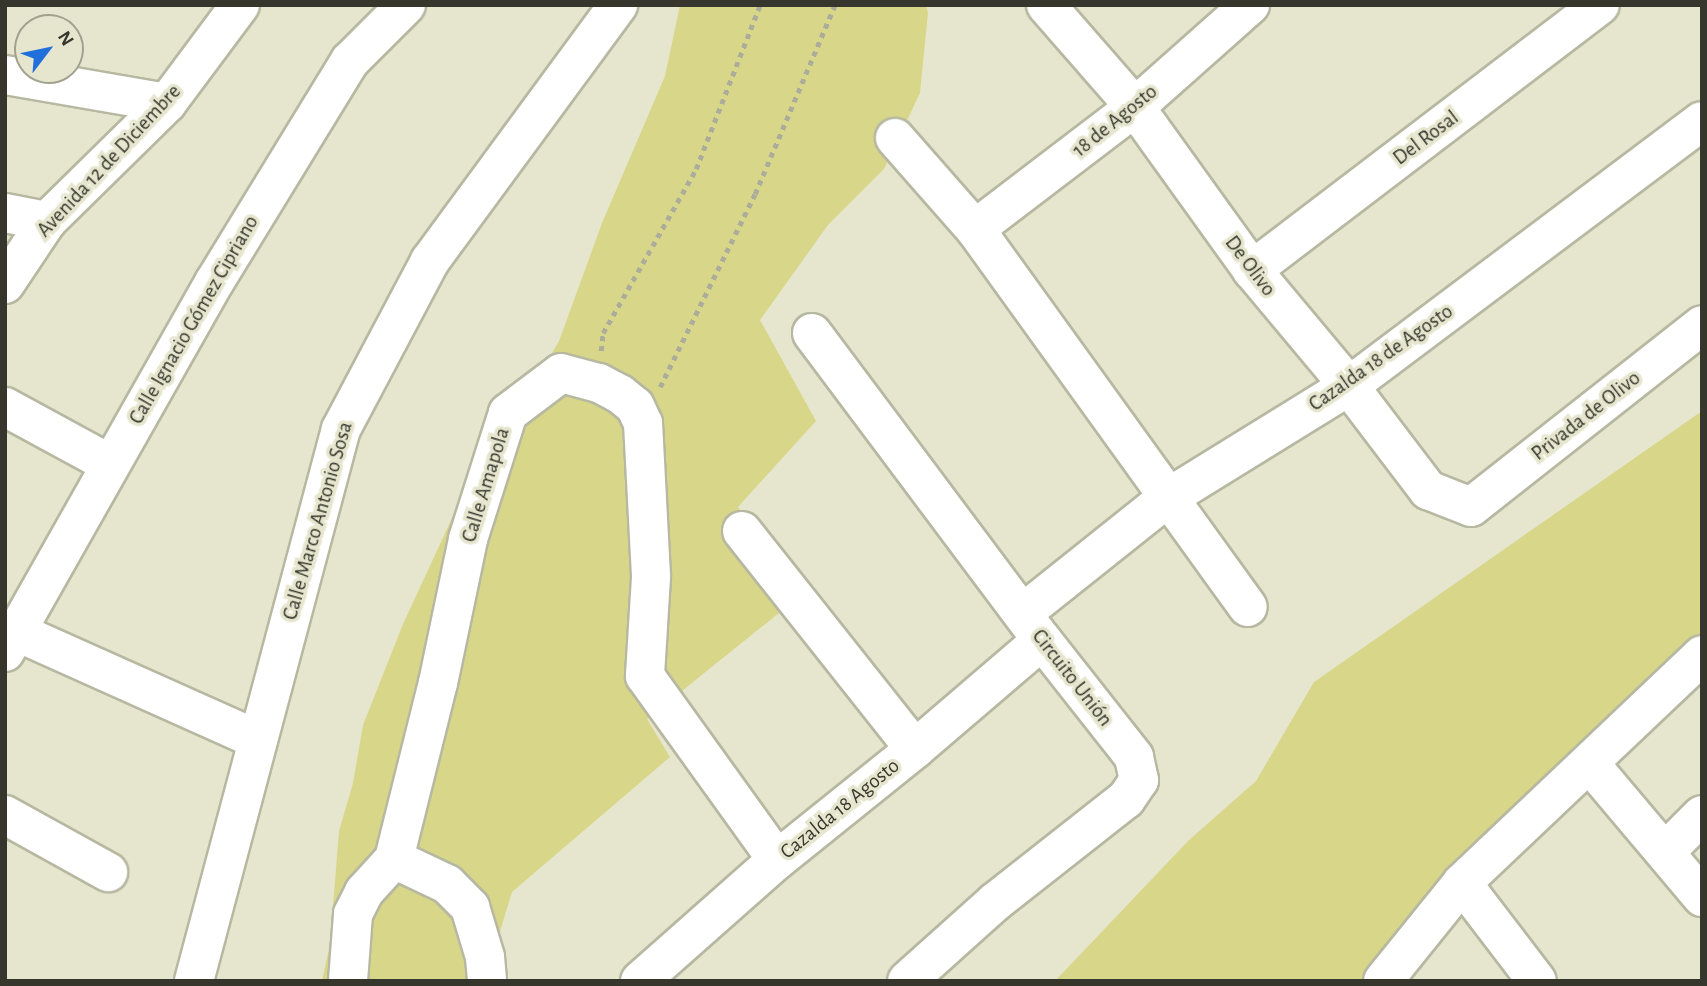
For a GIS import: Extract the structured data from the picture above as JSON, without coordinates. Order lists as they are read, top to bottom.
{
  "streets": {
    "street": [
      "18 de Agosto",
      "Del Rosal",
      "Avenida 12 de Diciembre",
      "De Olivo",
      "Calle Ignacio Gómez Cipriano",
      "Cazalda 18 de Agosto",
      "Privada de Olivo",
      "Calle Amapola",
      "Calle Marco Antonio Sosa",
      "Circuito Unión",
      "Cazalda 18 Agosto"
    ]
  },
  "crossings": [
    ["18 de Agosto", "De Olivo"],
    ["Del Rosal", "De Olivo"],
    ["De Olivo", "Cazalda 18 de Agosto"],
    ["De Olivo", "Privada de Olivo"],
    ["Cazalda 18 de Agosto", "Circuito Unión"],
    ["Cazalda 18 de Agosto", "Cazalda 18 Agosto"],
    ["Circuito Unión", "Cazalda 18 Agosto"]
  ],
  "north": "top right"
}
